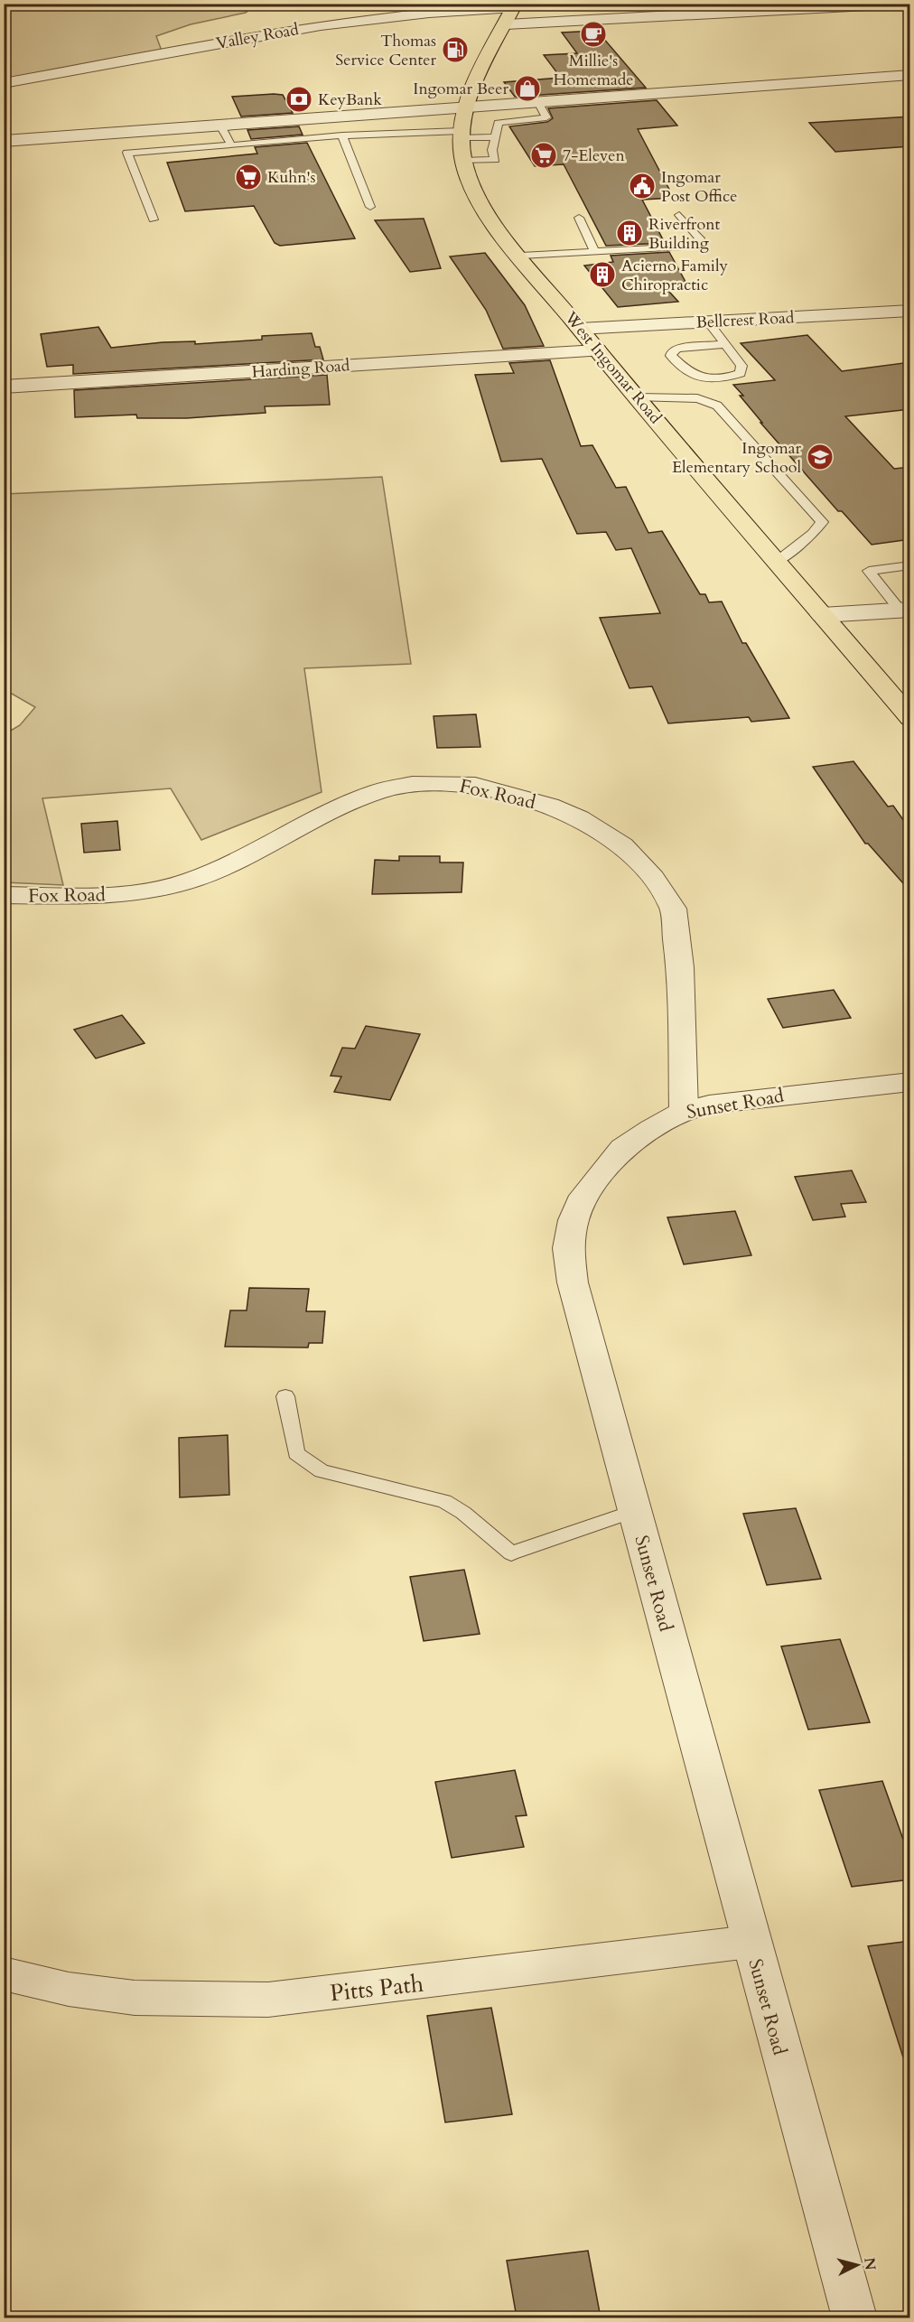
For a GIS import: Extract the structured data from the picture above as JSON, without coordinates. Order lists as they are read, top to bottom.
{
  "streets": {
    "main road": ["West Ingomar Road"],
    "street": [
      "Valley Road",
      "Bellcrest Road",
      "Harding Road",
      "Fox Road",
      "Sunset Road",
      "Pitts Path"
    ]
  },
  "crossings": [
    ["Valley Road", "West Ingomar Road"],
    ["Bellcrest Road", "West Ingomar Road"],
    ["West Ingomar Road", "Harding Road"],
    ["Fox Road", "Sunset Road"],
    ["Sunset Road", "Pitts Path"]
  ],
  "places": {
    "cafe": ["Millie's Homemade"],
    "fuel station": ["Thomas Service Center"],
    "shop": ["Ingomar Beer"],
    "bank": ["KeyBank"],
    "supermarket": ["7-Eleven", "Kuhn's"],
    "public building": ["Ingomar Post Office"],
    "building": ["Riverfront Building", "Acierno Family Chiropractic"],
    "school or university": ["Ingomar Elementary School"]
  },
  "north": "right"
}
